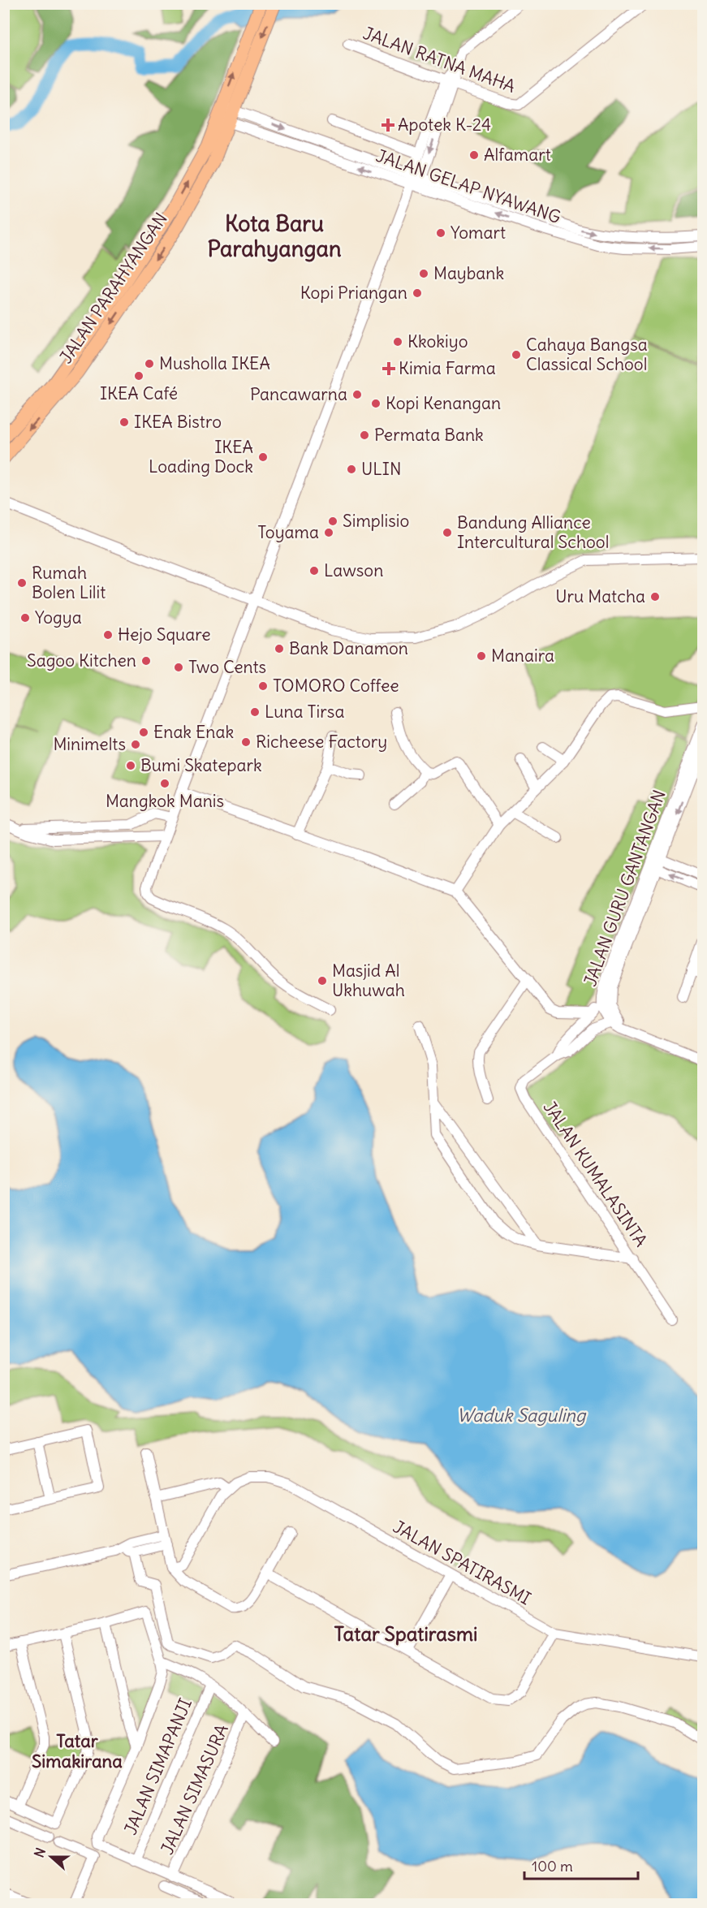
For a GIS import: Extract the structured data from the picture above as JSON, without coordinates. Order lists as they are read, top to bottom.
{
  "streets": {
    "main road": ["JALAN PARAHYANGAN"],
    "street": [
      "JALAN RATNA MAHA",
      "JALAN GELAP NYAWANG",
      "JALAN GURU GANTANGAN",
      "JALAN KUMALASINTA",
      "JALAN SPATIRASMI",
      "JALAN SIMAPANJI",
      "JALAN SIMASURA"
    ]
  },
  "crossings": [
    ["JALAN GELAP NYAWANG", "JALAN PARAHYANGAN"]
  ],
  "districts": ["Kota Baru Parahyangan", "Tatar Spatirasmi", "Tatar Simakirana"],
  "water": ["Waduk Saguling"],
  "places": {
    "health": ["Apotek K-24", "Kimia Farma"],
    "other": [
      "Alfamart",
      "Yomart",
      "Maybank",
      "Kopi Priangan",
      "Kkokiyo",
      "Cahaya Bangsa Classical School",
      "Musholla IKEA",
      "IKEA Café",
      "Pancawarna",
      "Kopi Kenangan",
      "IKEA Bistro",
      "Permata Bank",
      "IKEA Loading Dock",
      "ULIN",
      "Simplisio",
      "Toyama",
      "Bandung Alliance Intercultural School",
      "Lawson",
      "Rumah Bolen Lilit",
      "Uru Matcha",
      "Yogya",
      "Hejo Square",
      "Bank Danamon",
      "Manaira",
      "Sagoo Kitchen",
      "Two Cents",
      "TOMORO Coffee",
      "Luna Tirsa",
      "Enak Enak",
      "Richeese Factory",
      "Minimelts",
      "Bumi Skatepark",
      "Mangkok Manis",
      "Masjid Al Ukhuwah"
    ]
  },
  "scale_bar": "100 m",
  "north": "left"
}
